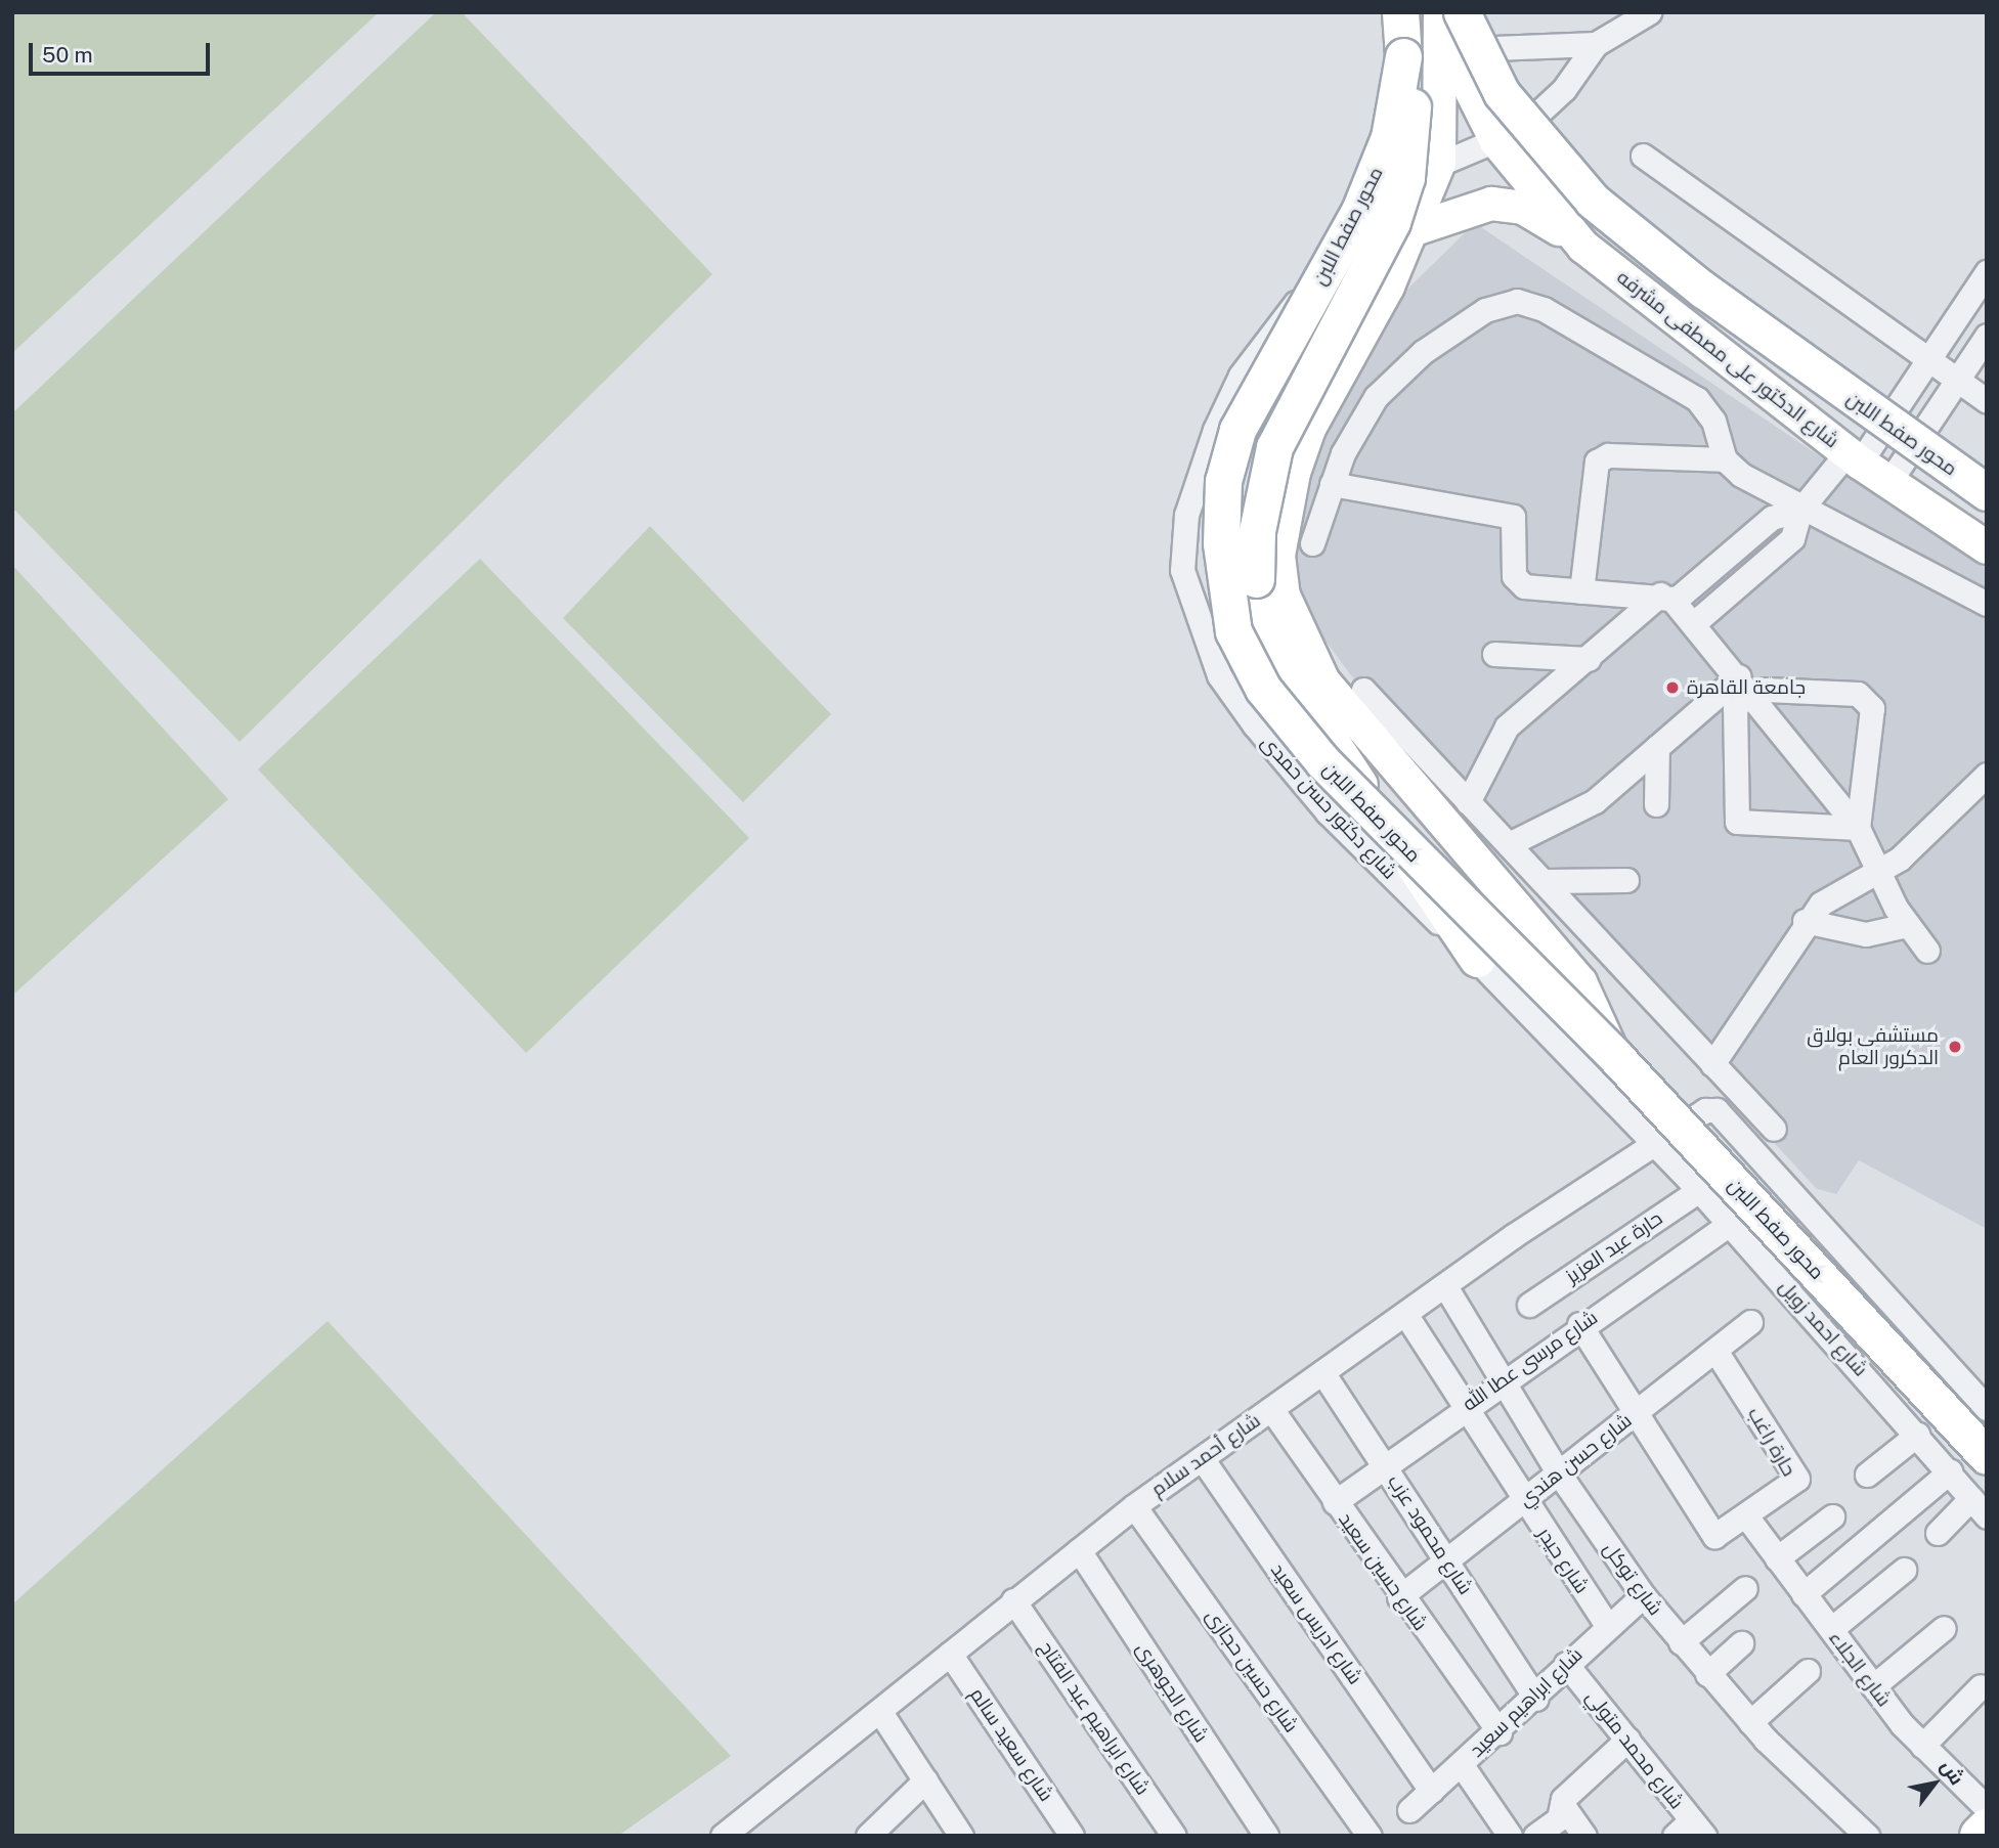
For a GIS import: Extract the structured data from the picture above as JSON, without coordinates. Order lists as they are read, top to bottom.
{
  "streets": {
    "main road": ["محور صفط اللبن"],
    "street": [
      "شارع الدكتور على مصطفى مشرفه",
      "شارع دكتور حسن حمدى",
      "حارة عبد العزيز",
      "شارع احمد زويل",
      "شارع مرسى عطا الله",
      "حارة راغب",
      "شارع أحمد سلام",
      "شارع حسن هندي",
      "شارع محمود عزب",
      "شارع حيدر",
      "شارع حسين سعيد",
      "شارع توكل",
      "شارع ادريس سعيد",
      "شارع الجلاء",
      "شارع حسين حجازى",
      "شارع الجوهرى",
      "شارع ابراهيم سعيد",
      "شارع ابراهيم عبد الفتاح",
      "شارع سعيد سالم",
      "شارع محمد متولي"
    ]
  },
  "crossings": [
    ["شارع الدكتور على مصطفى مشرفه", "شارع دكتور حسن حمدى"],
    ["شارع دكتور حسن حمدى", "شارع احمد زويل"],
    ["شارع دكتور حسن حمدى", "شارع أحمد سلام"],
    ["حارة عبد العزيز", "شارع احمد زويل"],
    ["شارع احمد زويل", "شارع مرسى عطا الله"],
    ["شارع احمد زويل", "شارع أحمد سلام"],
    ["شارع مرسى عطا الله", "شارع محمود عزب"],
    ["شارع مرسى عطا الله", "شارع حيدر"],
    ["شارع مرسى عطا الله", "شارع حسين سعيد"],
    ["شارع مرسى عطا الله", "شارع توكل"],
    ["حارة راغب", "شارع حسن هندي"],
    ["حارة راغب", "شارع الجلاء"],
    ["شارع أحمد سلام", "شارع محمود عزب"],
    ["شارع أحمد سلام", "شارع حيدر"],
    ["شارع أحمد سلام", "شارع حسين سعيد"],
    ["شارع أحمد سلام", "شارع توكل"],
    ["شارع أحمد سلام", "شارع ادريس سعيد"],
    ["شارع أحمد سلام", "شارع حسين حجازى"],
    ["شارع أحمد سلام", "شارع الجوهرى"],
    ["شارع أحمد سلام", "شارع ابراهيم عبد الفتاح"],
    ["شارع أحمد سلام", "شارع سعيد سالم"],
    ["شارع حسن هندي", "شارع محمود عزب"],
    ["شارع حسن هندي", "شارع حيدر"],
    ["شارع حسن هندي", "شارع حسين سعيد"],
    ["شارع حسن هندي", "شارع توكل"],
    ["شارع محمود عزب", "شارع ابراهيم سعيد"],
    ["شارع حيدر", "شارع ابراهيم سعيد"],
    ["شارع حسين سعيد", "شارع ابراهيم سعيد"],
    ["شارع توكل", "شارع ابراهيم سعيد"],
    ["شارع ادريس سعيد", "شارع ابراهيم سعيد"],
    ["شارع ابراهيم سعيد", "شارع محمد متولي"]
  ],
  "places": ["جامعة القاهرة", "مستشفى بولاق الدكرور العام"],
  "scale_bar": "50 m",
  "north": "top right"
}
